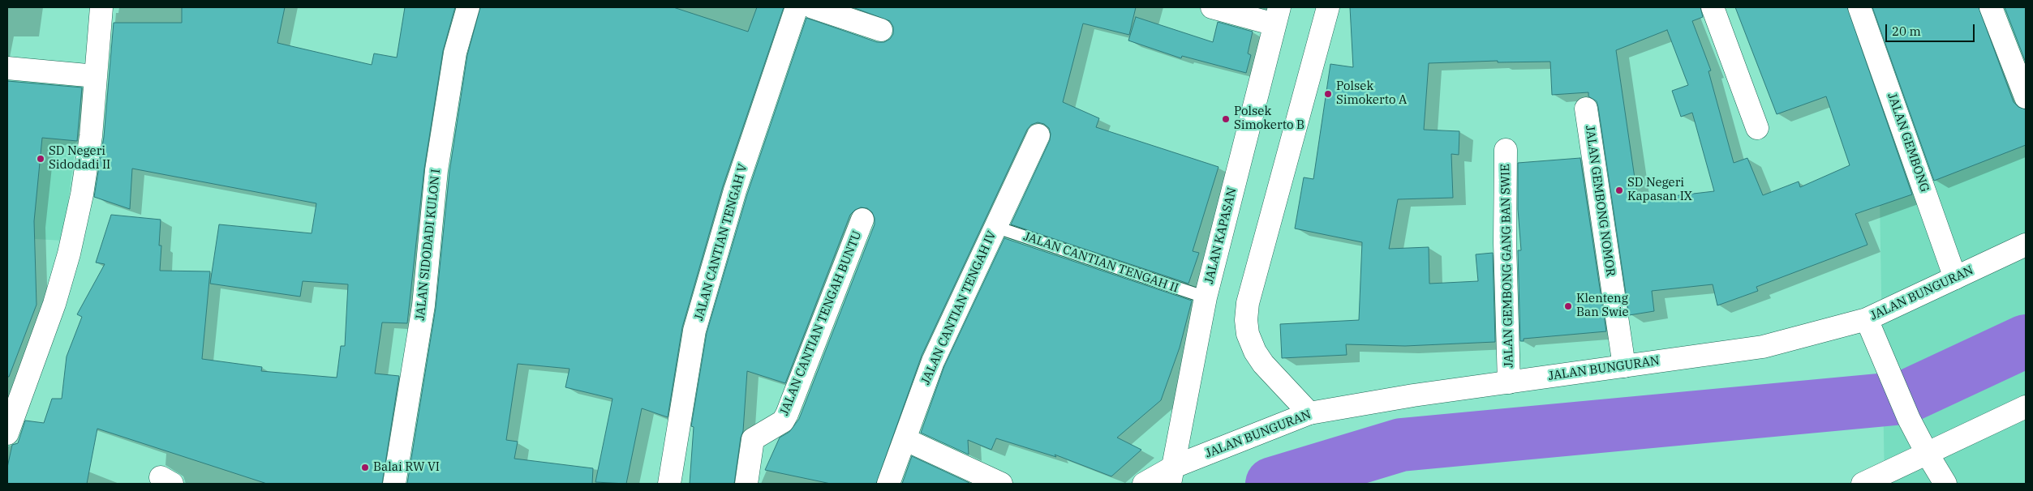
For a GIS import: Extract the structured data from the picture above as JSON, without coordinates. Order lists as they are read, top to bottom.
{
  "streets": {
    "street": [
      "JALAN GEMBONG",
      "JALAN GEMBONG NOMOR",
      "JALAN KAPASAN",
      "JALAN CANTIAN TENGAH V",
      "JALAN SIDODADI KULON I",
      "JALAN GEMBONG GANG BAN SWIE",
      "JALAN BUNGURAN",
      "JALAN CANTIAN TENGAH IV",
      "JALAN CANTIAN TENGAH BUNTU"
    ],
    "lane": ["JALAN CANTIAN TENGAH II"]
  },
  "crossings": [
    ["JALAN GEMBONG", "JALAN BUNGURAN"],
    ["JALAN GEMBONG NOMOR", "JALAN BUNGURAN"],
    ["JALAN KAPASAN", "JALAN CANTIAN TENGAH II"],
    ["JALAN KAPASAN", "JALAN BUNGURAN"],
    ["JALAN CANTIAN TENGAH II", "JALAN CANTIAN TENGAH IV"],
    ["JALAN GEMBONG GANG BAN SWIE", "JALAN BUNGURAN"]
  ],
  "places": [
    "Polsek Simokerto A",
    "Polsek Simokerto B",
    "SD Negeri Sidodadi II",
    "SD Negeri Kapasan IX",
    "Klenteng Ban Swie",
    "Balai RW VI"
  ],
  "scale_bar": "20 m"
}
